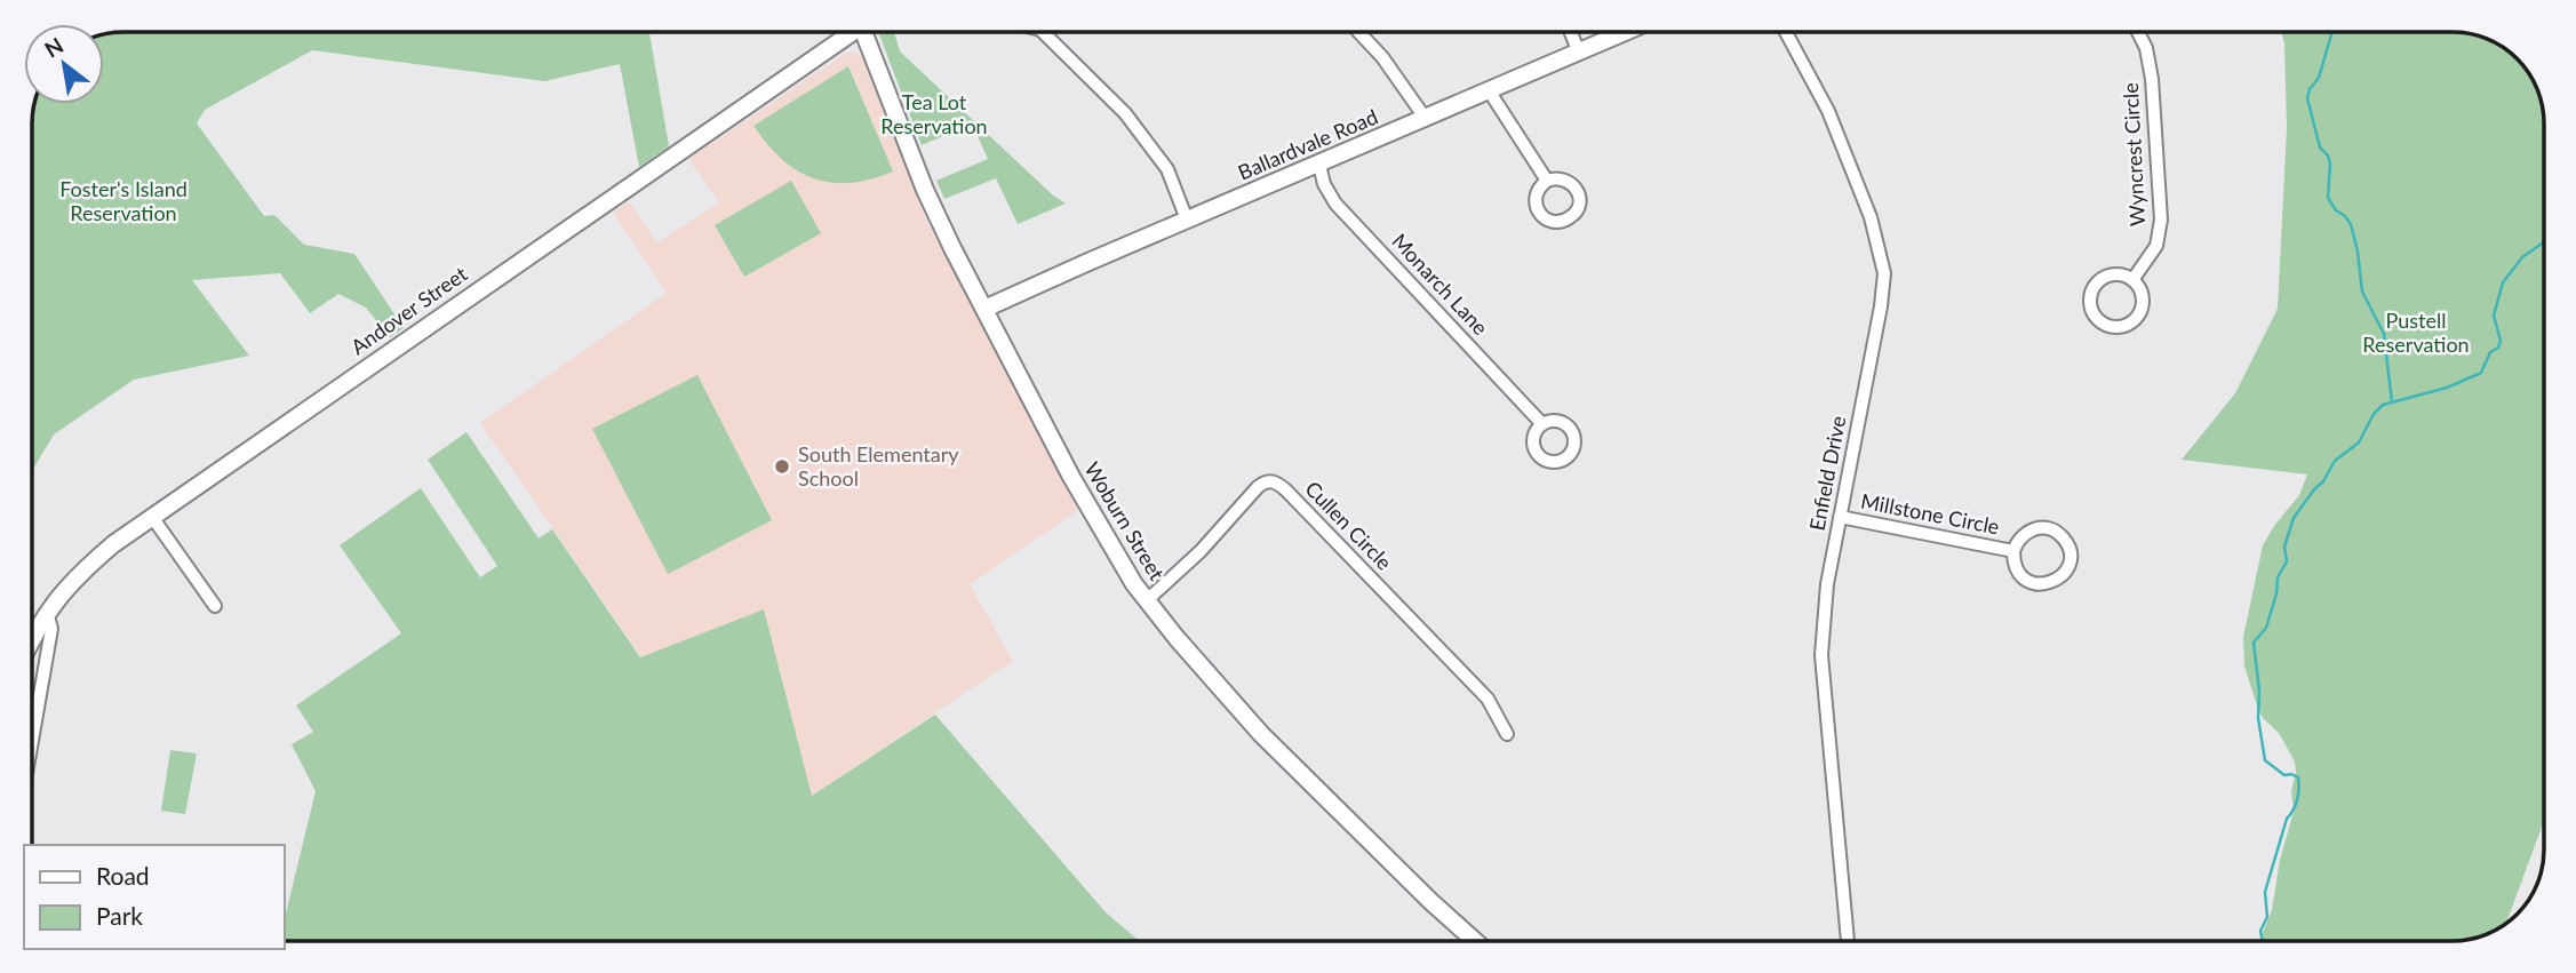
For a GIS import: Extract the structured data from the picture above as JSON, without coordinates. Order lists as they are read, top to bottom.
{
  "streets": {
    "street": [
      "Ballardvale Road",
      "Wyncrest Circle",
      "Monarch Lane",
      "Andover Street",
      "Enfield Drive",
      "Millstone Circle",
      "Woburn Street",
      "Cullen Circle"
    ]
  },
  "crossings": [
    ["Ballardvale Road", "Monarch Lane"],
    ["Ballardvale Road", "Woburn Street"],
    ["Enfield Drive", "Millstone Circle"],
    ["Woburn Street", "Cullen Circle"]
  ],
  "parks": ["Tea Lot Reservation", "Foster's Island Reservation", "Pustell Reservation"],
  "places": ["South Elementary School"],
  "legend": ["Road", "Park"],
  "north": "top left"
}
